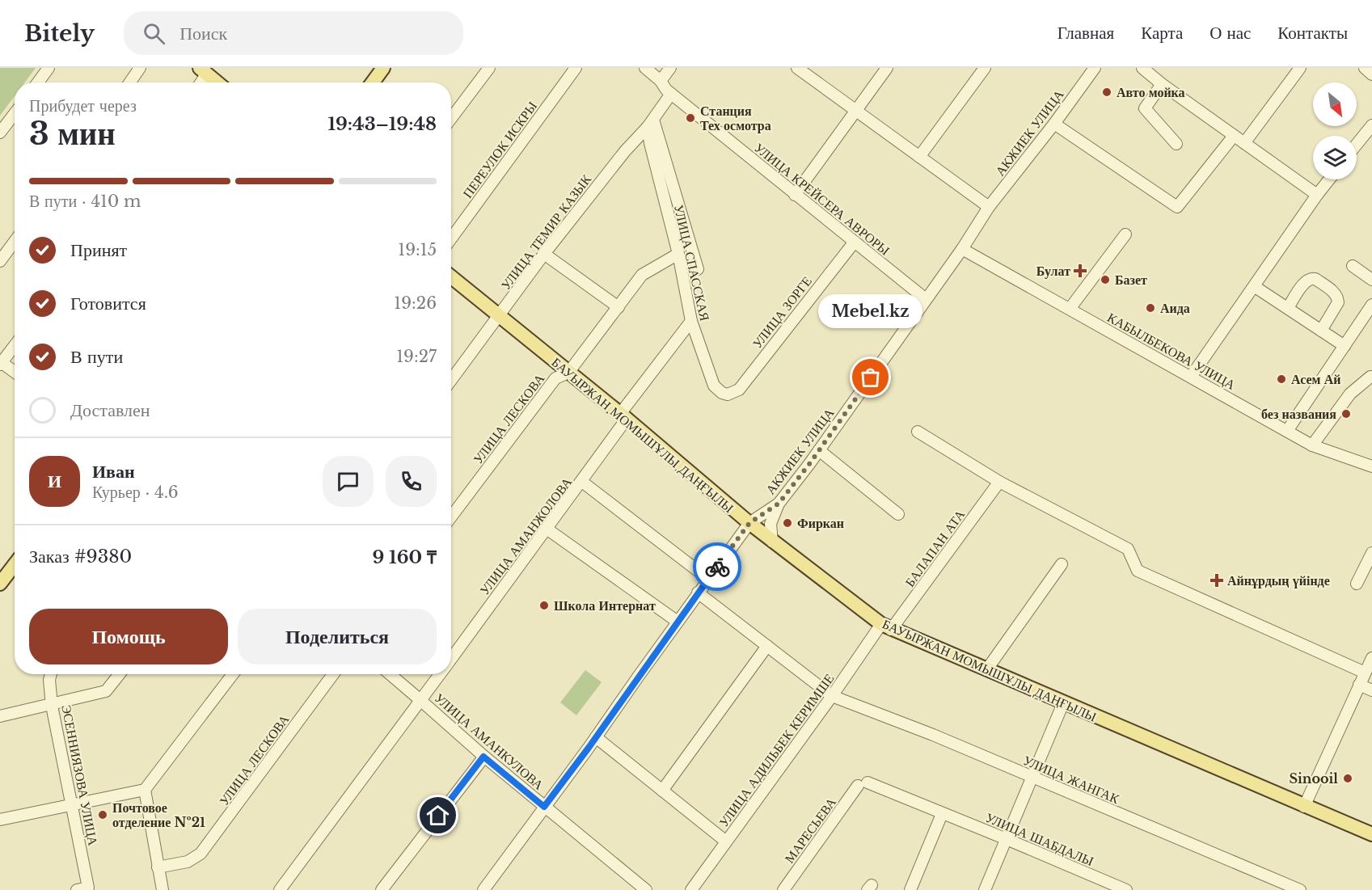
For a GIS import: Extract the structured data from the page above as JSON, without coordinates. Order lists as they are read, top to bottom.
{
  "streets": {
    "main road": ["БАУЫРЖАН МОМЫШҰЛЫ ДАҢҒЫЛЫ"],
    "street": [
      "АКЖИЕК УЛИЦА",
      "ПЕРЕУЛОК ИСКРЫ",
      "УЛИЦА КРЕЙСЕРА АВРОРЫ",
      "УЛИЦА ТЕМИР КАЗЫК",
      "УЛИЦА СПАССКАЯ",
      "УЛИЦА ЗОРГЕ",
      "КАБЫЛБЕКОВА УЛИЦА",
      "УЛИЦА ЛЕСКОВА",
      "УЛИЦА АМАНЖОЛОВА",
      "БАЛАПАН АТА",
      "УЛИЦА АМАНКУЛОВА",
      "УЛИЦА АДИЛЬБЕК КЕРИМШЕ",
      "ЭСЕННИЯЗОВА УЛИЦА",
      "УЛИЦА ЖАНГАК",
      "МАРЕСЬЕВА",
      "УЛИЦА ШАБДАЛЫ"
    ]
  },
  "crossings": [
    ["АКЖИЕК УЛИЦА", "УЛИЦА КРЕЙСЕРА АВРОРЫ"],
    ["АКЖИЕК УЛИЦА", "КАБЫЛБЕКОВА УЛИЦА"],
    ["АКЖИЕК УЛИЦА", "БАУЫРЖАН МОМЫШҰЛЫ ДАҢҒЫЛЫ"],
    ["АКЖИЕК УЛИЦА", "УЛИЦА АМАНКУЛОВА"],
    ["АКЖИЕК УЛИЦА", "УЛИЦА ЖАНГАК"],
    ["УЛИЦА КРЕЙСЕРА АВРОРЫ", "УЛИЦА ТЕМИР КАЗЫК"],
    ["УЛИЦА КРЕЙСЕРА АВРОРЫ", "УЛИЦА ЗОРГЕ"],
    ["УЛИЦА ТЕМИР КАЗЫК", "УЛИЦА СПАССКАЯ"],
    ["УЛИЦА ТЕМИР КАЗЫК", "БАУЫРЖАН МОМЫШҰЛЫ ДАҢҒЫЛЫ"],
    ["УЛИЦА СПАССКАЯ", "УЛИЦА ЗОРГЕ"],
    ["УЛИЦА СПАССКАЯ", "УЛИЦА ЛЕСКОВА"],
    ["УЛИЦА СПАССКАЯ", "УЛИЦА АМАНЖОЛОВА"],
    ["УЛИЦА ЛЕСКОВА", "БАУЫРЖАН МОМЫШҰЛЫ ДАҢҒЫЛЫ"],
    ["БАУЫРЖАН МОМЫШҰЛЫ ДАҢҒЫЛЫ", "УЛИЦА АМАНЖОЛОВА"],
    ["БАУЫРЖАН МОМЫШҰЛЫ ДАҢҒЫЛЫ", "БАЛАПАН АТА"],
    ["БАУЫРЖАН МОМЫШҰЛЫ ДАҢҒЫЛЫ", "УЛИЦА АДИЛЬБЕК КЕРИМШЕ"],
    ["УЛИЦА АМАНЖОЛОВА", "УЛИЦА АМАНКУЛОВА"],
    ["БАЛАПАН АТА", "УЛИЦА АДИЛЬБЕК КЕРИМШЕ"],
    ["УЛИЦА АДИЛЬБЕК КЕРИМШЕ", "УЛИЦА ЖАНГАК"],
    ["МАРЕСЬЕВА", "УЛИЦА ШАБДАЛЫ"]
  ],
  "places": {
    "other": [
      "Авто мойка",
      "Станция Тех осмотра",
      "Базет",
      "Аида",
      "Mebel.kz",
      "Асем Ай",
      "без названия",
      "Фиркан",
      "Школа Интернат",
      "Sinooil",
      "Почтовое отделение №21"
    ],
    "health": ["Булат", "Айнұрдың үйінде"]
  },
  "north": "bottom right",
  "page": {
    "header": "Bitely",
    "search": "Поиск",
    "nav": [
      "Главная",
      "Карта",
      "О нас",
      "Контакты"
    ],
    "heading": ["3 мин", "Прибудет через", "19:43–19:48"],
    "panel": [
      "Иван",
      "Курьер · 4.6",
      "Заказ #9380",
      "9 160 ₸"
    ],
    "bar": "В пути · 410 m",
    "list": [
      ["Принят", "19:15"],
      ["Готовится", "19:26"],
      ["В пути", "19:27"],
      "Доставлен"
    ],
    "bubble": "Mebel.kz",
    "round": "И",
    "buttons": ["Помощь", "Поделиться"]
  }
}
